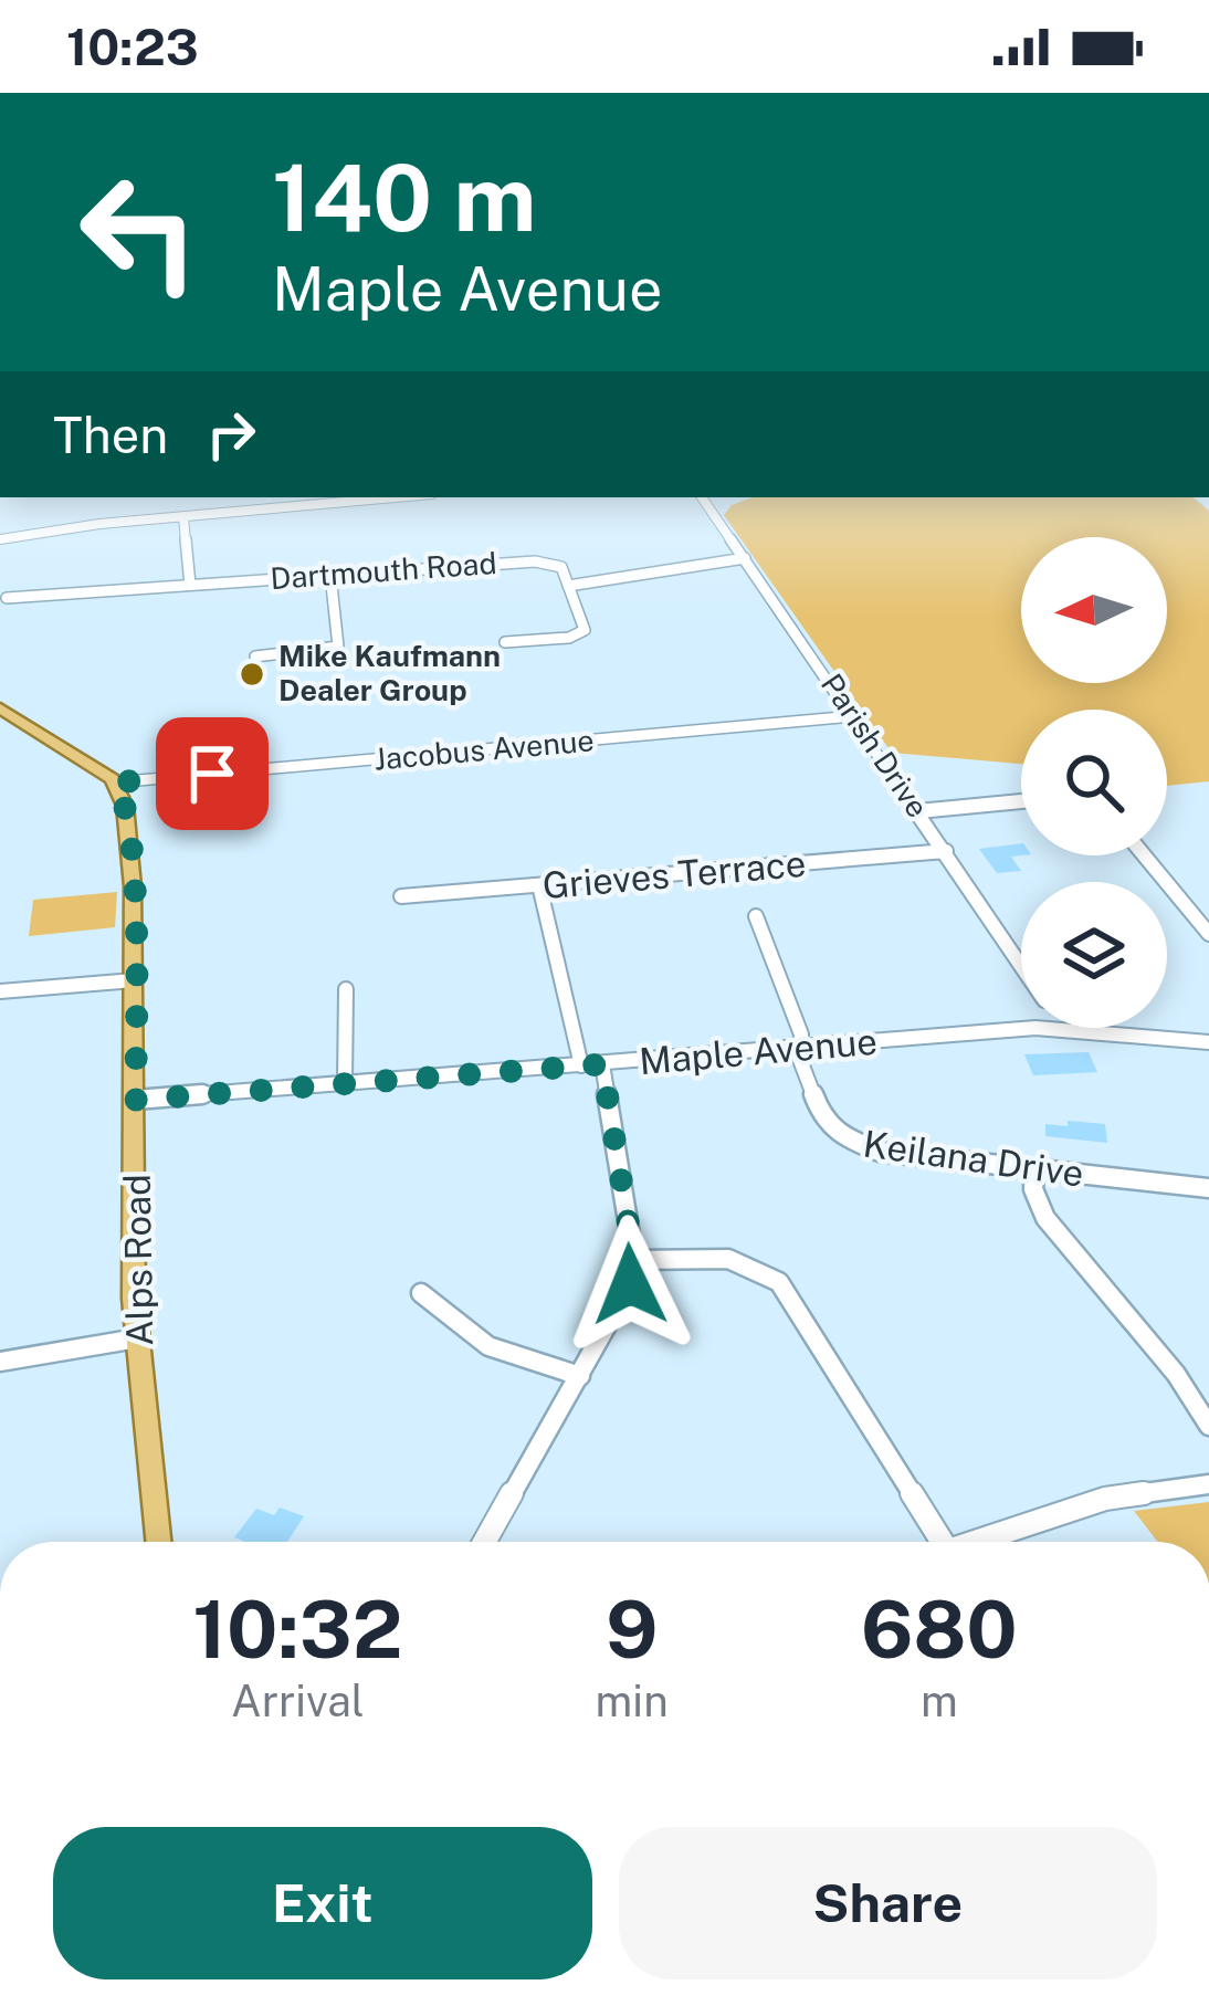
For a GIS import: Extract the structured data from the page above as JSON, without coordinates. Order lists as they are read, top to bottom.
{
  "streets": {
    "main road": ["Alps Road"],
    "street": [
      "Dartmouth Road",
      "Parish Drive",
      "Jacobus Avenue",
      "Grieves Terrace",
      "Maple Avenue",
      "Keilana Drive"
    ]
  },
  "crossings": [
    ["Parish Drive", "Jacobus Avenue"],
    ["Parish Drive", "Grieves Terrace"],
    ["Jacobus Avenue", "Alps Road"],
    ["Maple Avenue", "Keilana Drive"],
    ["Maple Avenue", "Alps Road"]
  ],
  "places": ["Mike Kaufmann Dealer Group"],
  "north": "left",
  "page": {
    "status": "10:23",
    "turn": ["140 m", "Maple Avenue"],
    "then": "Then",
    "eta": [
      "10:32",
      "Arrival",
      "9",
      "min",
      "680",
      "m"
    ],
    "buttons": ["Exit", "Share"]
  }
}
